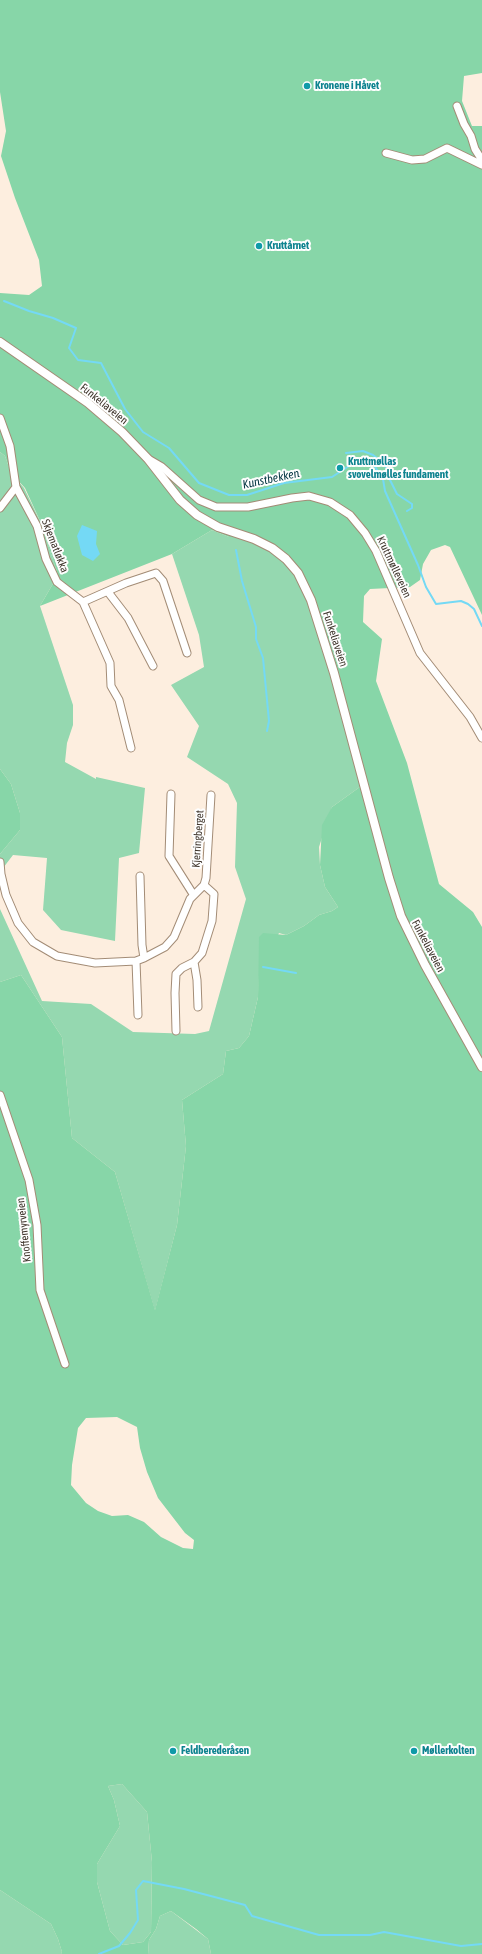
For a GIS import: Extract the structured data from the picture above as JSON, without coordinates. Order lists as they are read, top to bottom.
{
  "streets": {
    "street": [
      "Funkeliaveien",
      "Skjematløkka",
      "Kruttmølleveien",
      "Kjerringberget",
      "Knoffemyrveien"
    ]
  },
  "crossings": [
    ["Funkeliaveien", "Kruttmølleveien"]
  ],
  "water": ["Kunstbekken"],
  "places": [
    "Kronene i Håvet",
    "Kruttårnet",
    "Kruttmøllas svovelmølles fundament",
    "Feldberederåsen",
    "Møllerkolten"
  ]
}
